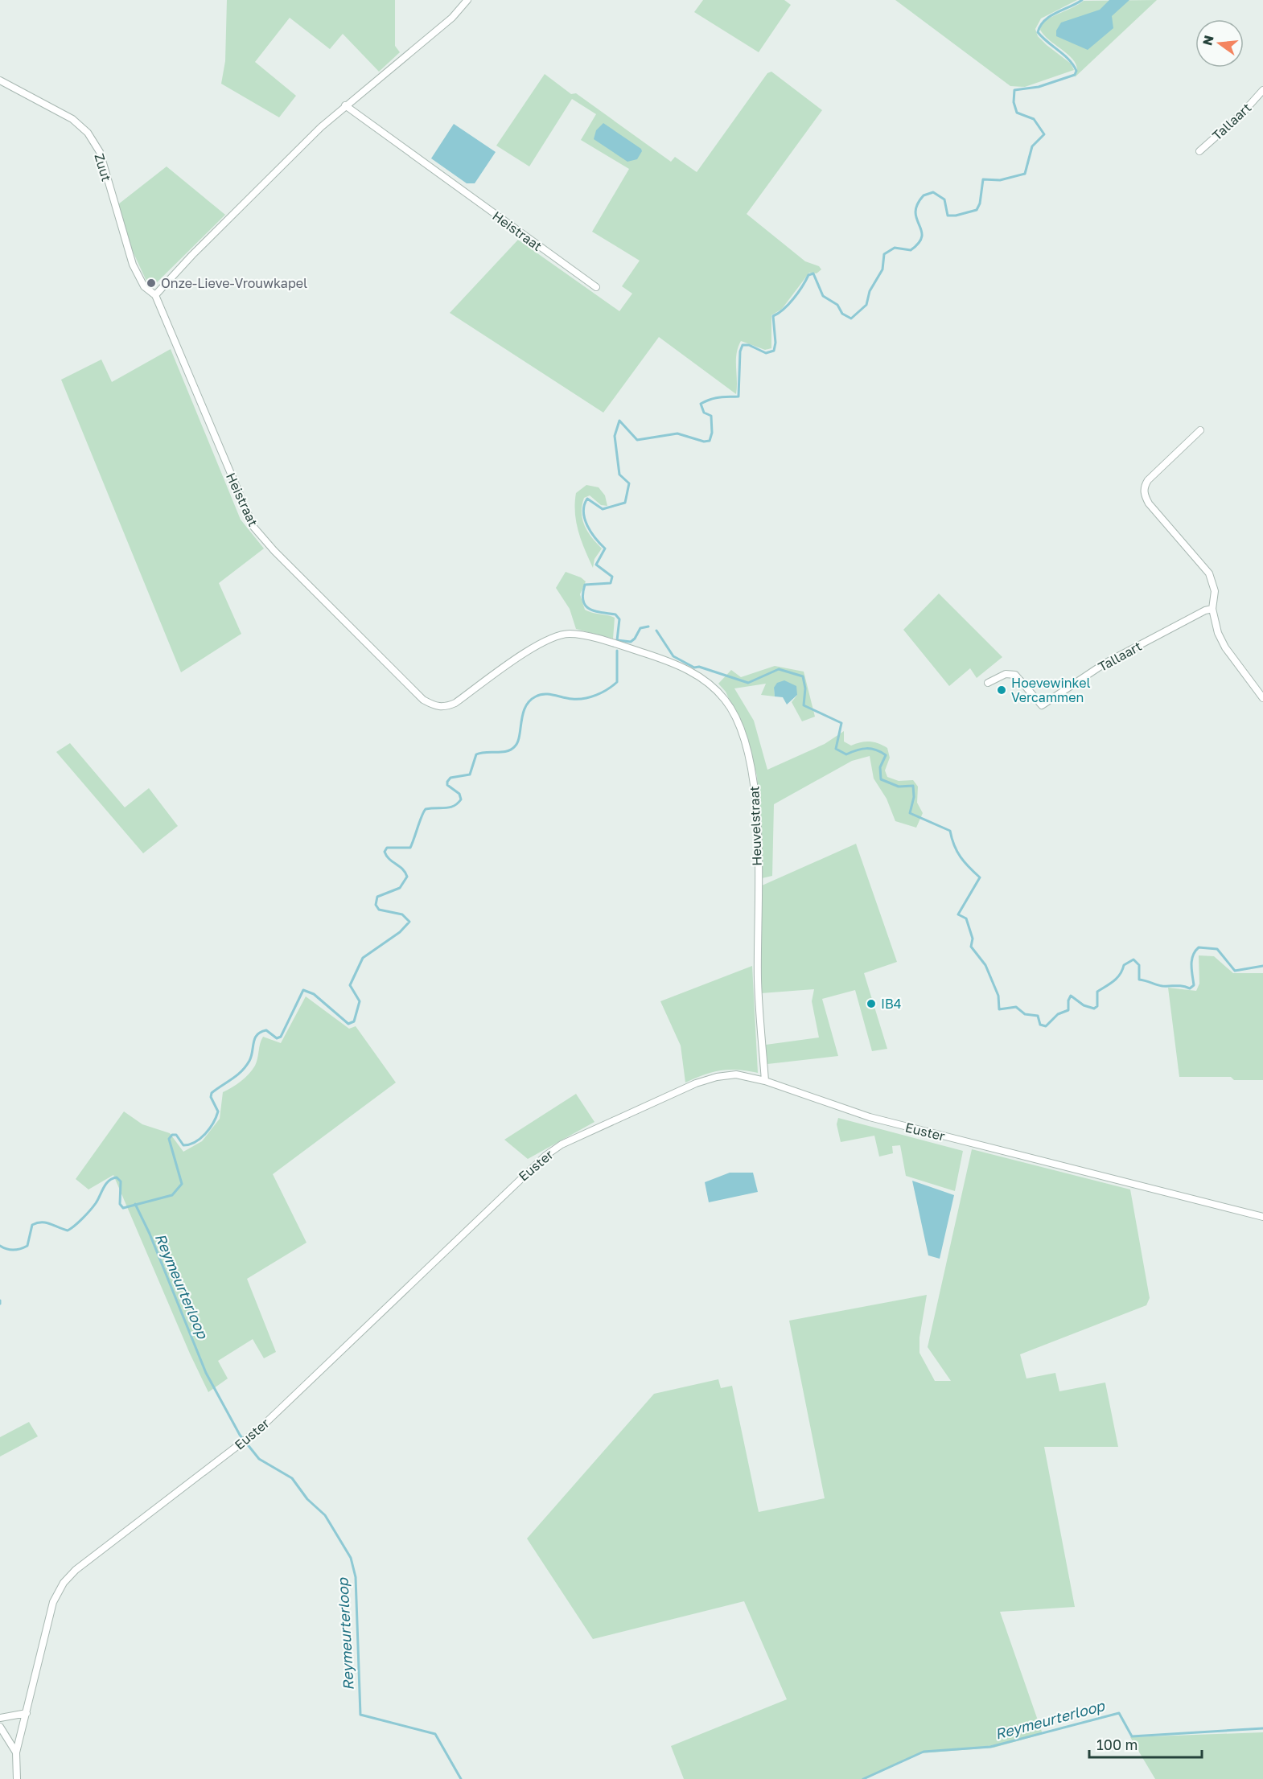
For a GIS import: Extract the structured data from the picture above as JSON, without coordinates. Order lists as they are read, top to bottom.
{
  "streets": {
    "street": [
      "Tallaart",
      "Zuut",
      "Heistraat",
      "Heuvelstraat",
      "Euster"
    ]
  },
  "crossings": [
    ["Zuut", "Heistraat"],
    ["Heistraat", "Heuvelstraat"],
    ["Heuvelstraat", "Euster"]
  ],
  "water": ["Reymeurterloop"],
  "places": ["Onze-Lieve-Vrouwkapel", "Hoevewinkel Vercammen", "IB4"],
  "scale_bar": "100 m",
  "north": "left"
}
